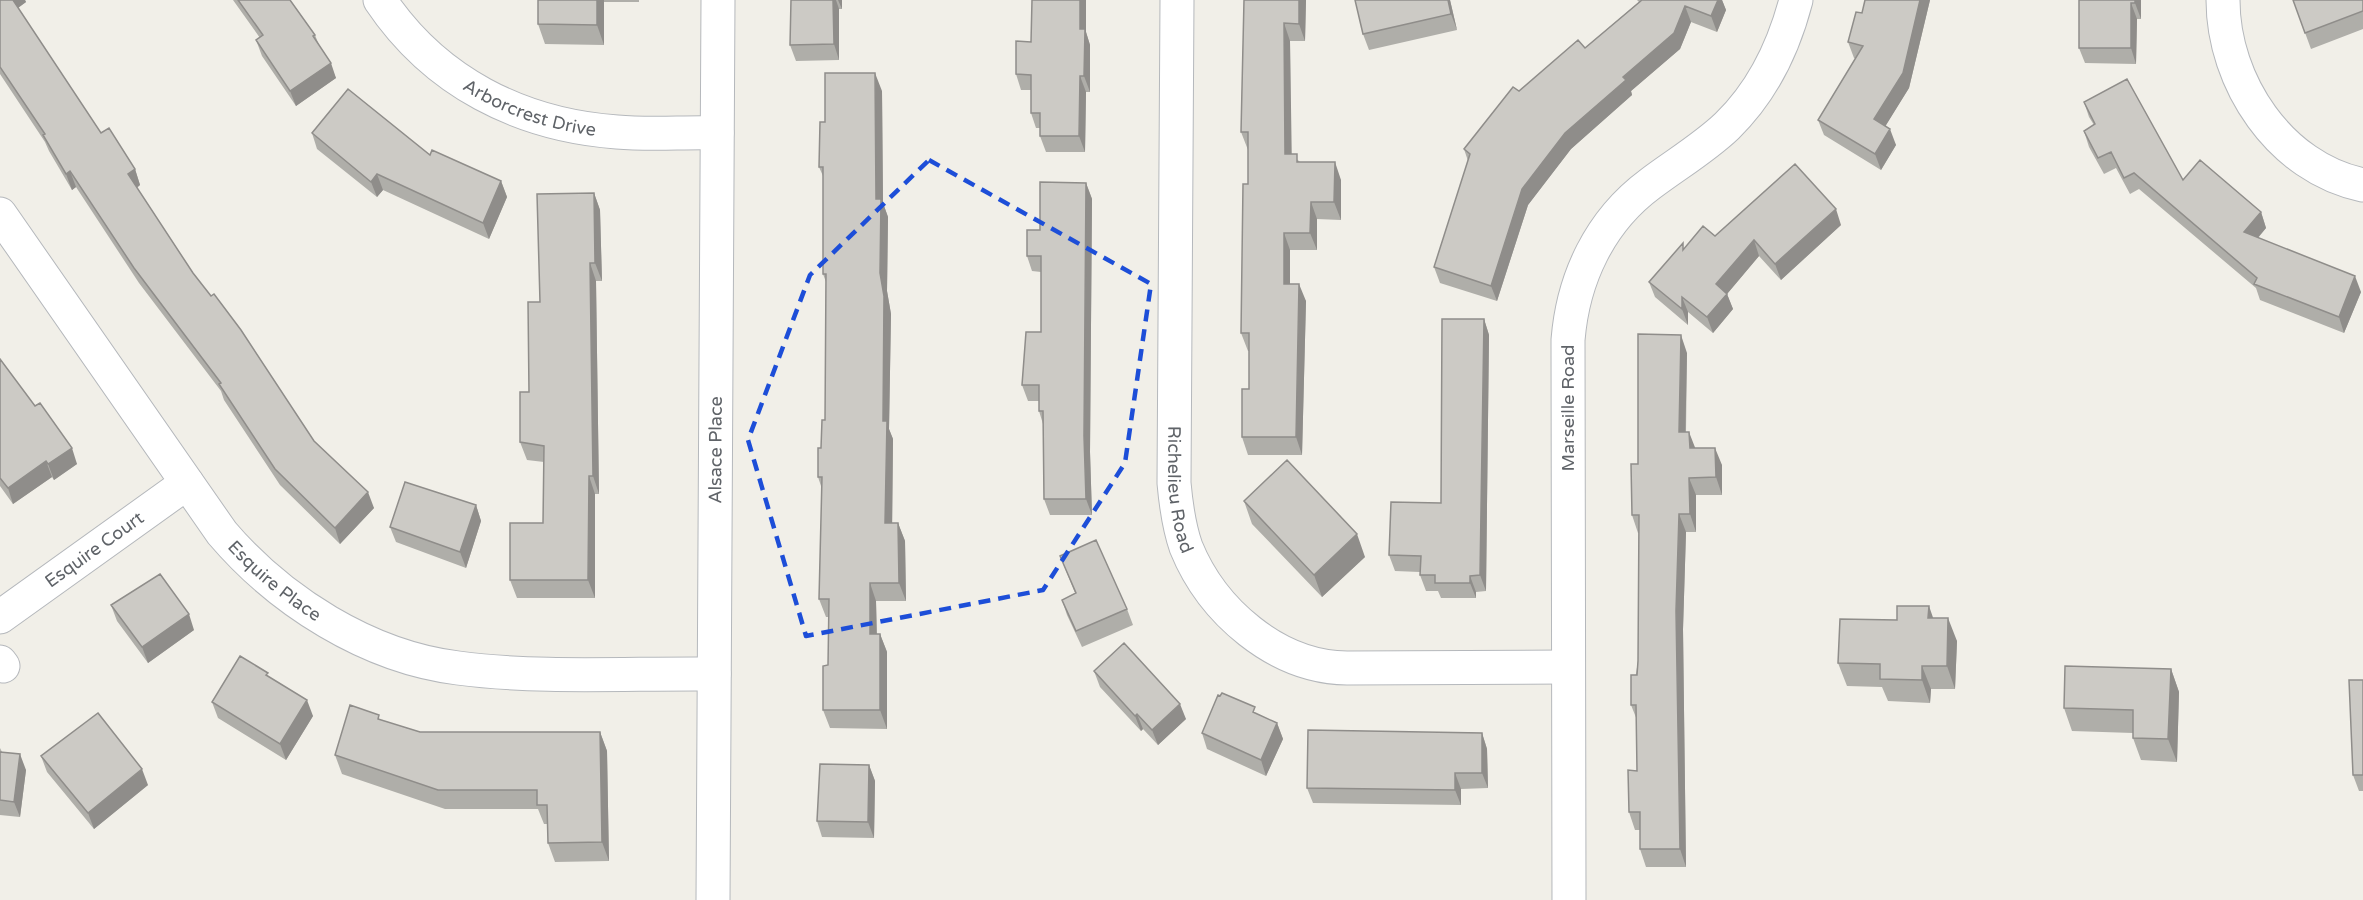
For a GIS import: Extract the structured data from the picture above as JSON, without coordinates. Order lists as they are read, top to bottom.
{
  "streets": {
    "street": [
      "Arborcrest Drive",
      "Marseille Road",
      "Alsace Place",
      "Richelieu Road",
      "Esquire Court",
      "Esquire Place"
    ]
  },
  "crossings": [
    ["Arborcrest Drive", "Alsace Place"],
    ["Marseille Road", "Richelieu Road"],
    ["Alsace Place", "Esquire Place"],
    ["Esquire Court", "Esquire Place"]
  ]
}
